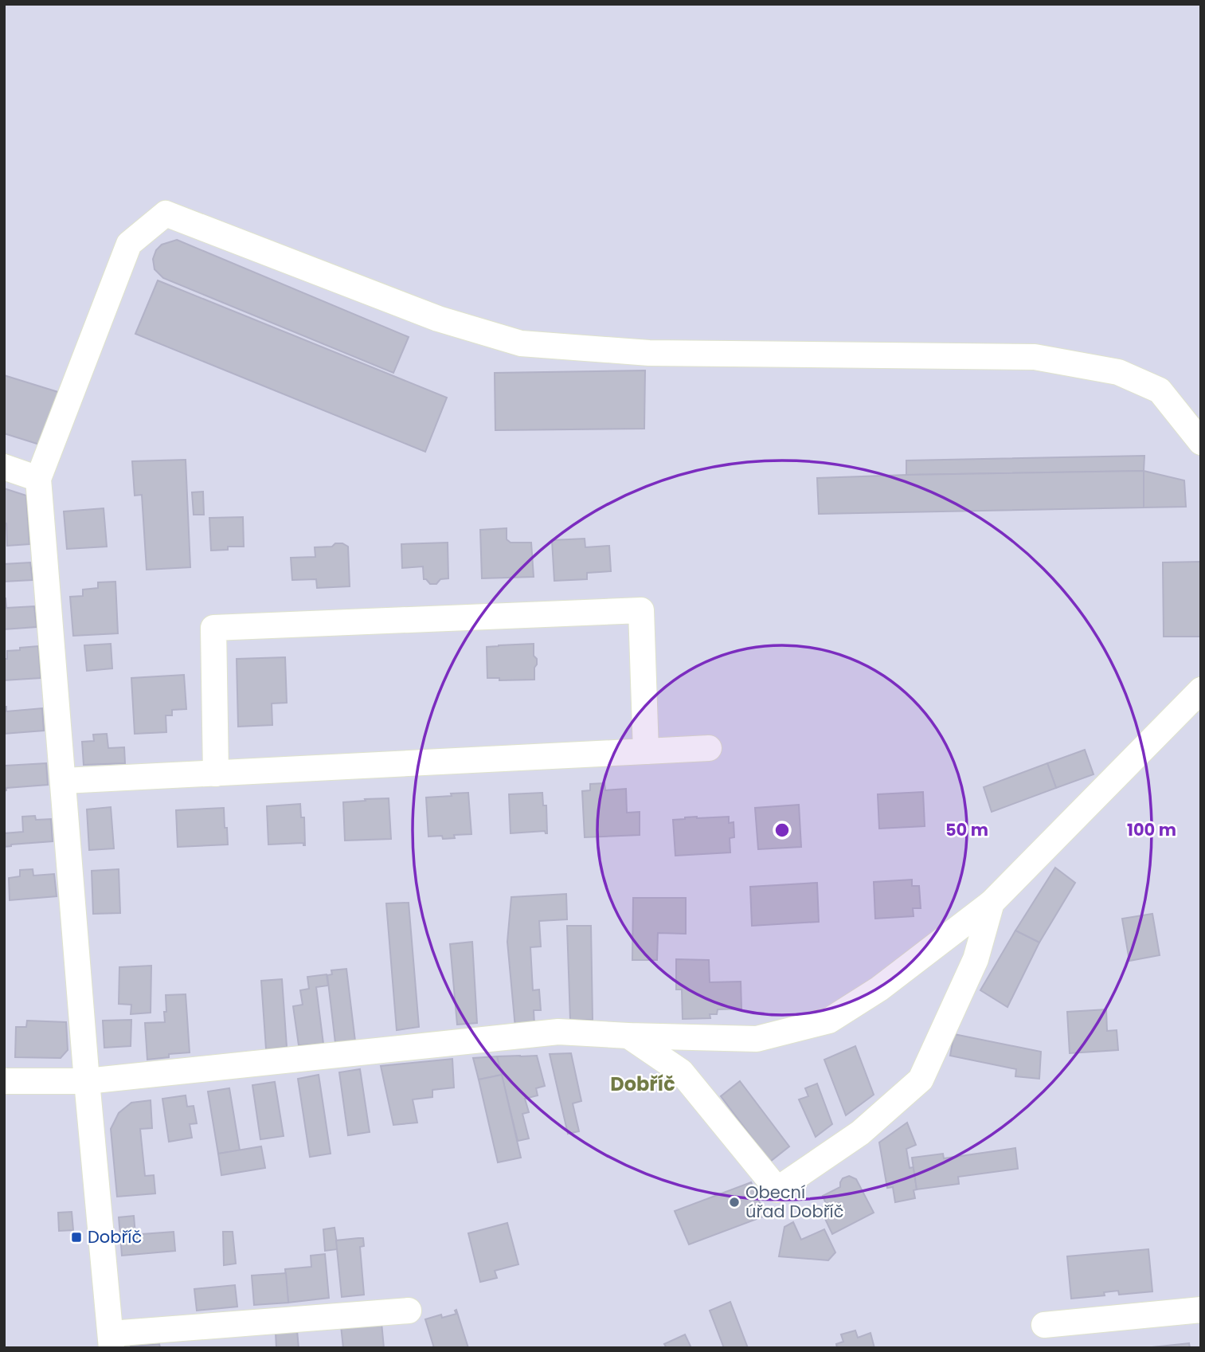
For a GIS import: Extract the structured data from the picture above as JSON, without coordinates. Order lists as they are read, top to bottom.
{
  "districts": ["Dobříč"],
  "places": {
    "other": ["Obecní úřad Dobříč"],
    "transit": ["Dobříč"]
  },
  "rings": ["50 m", "100 m"]
}
